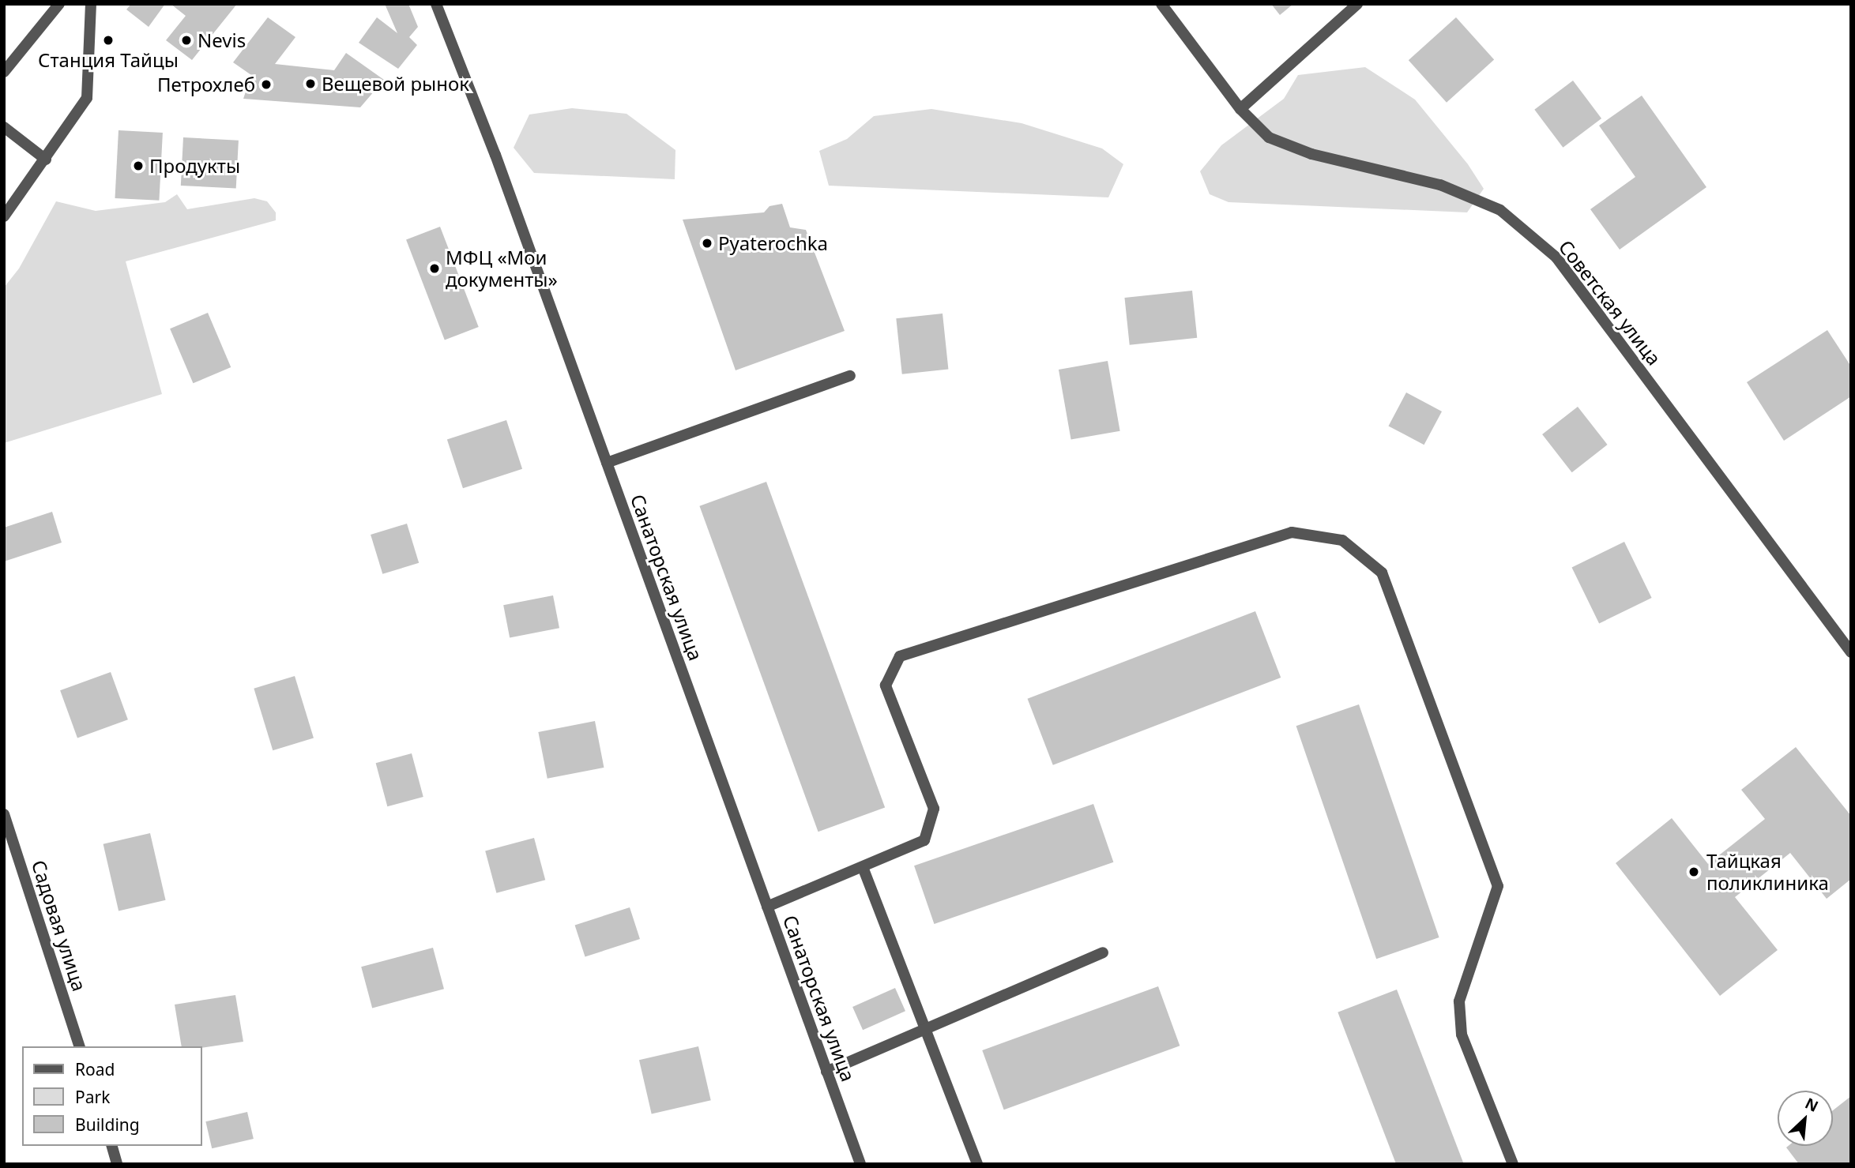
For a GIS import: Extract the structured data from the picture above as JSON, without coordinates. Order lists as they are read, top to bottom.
{
  "streets": {
    "street": ["Советская улица", "Санаторская улица", "Садовая улица"]
  },
  "places": [
    "Станция Тайцы",
    "Nevis",
    "Вещевой рынок",
    "Петрохлеб",
    "Продукты",
    "Pyaterochka",
    "МФЦ «Мои документы»",
    "Тайцкая поликлиника"
  ],
  "legend": ["Road", "Park", "Building"],
  "north": "top right"
}
